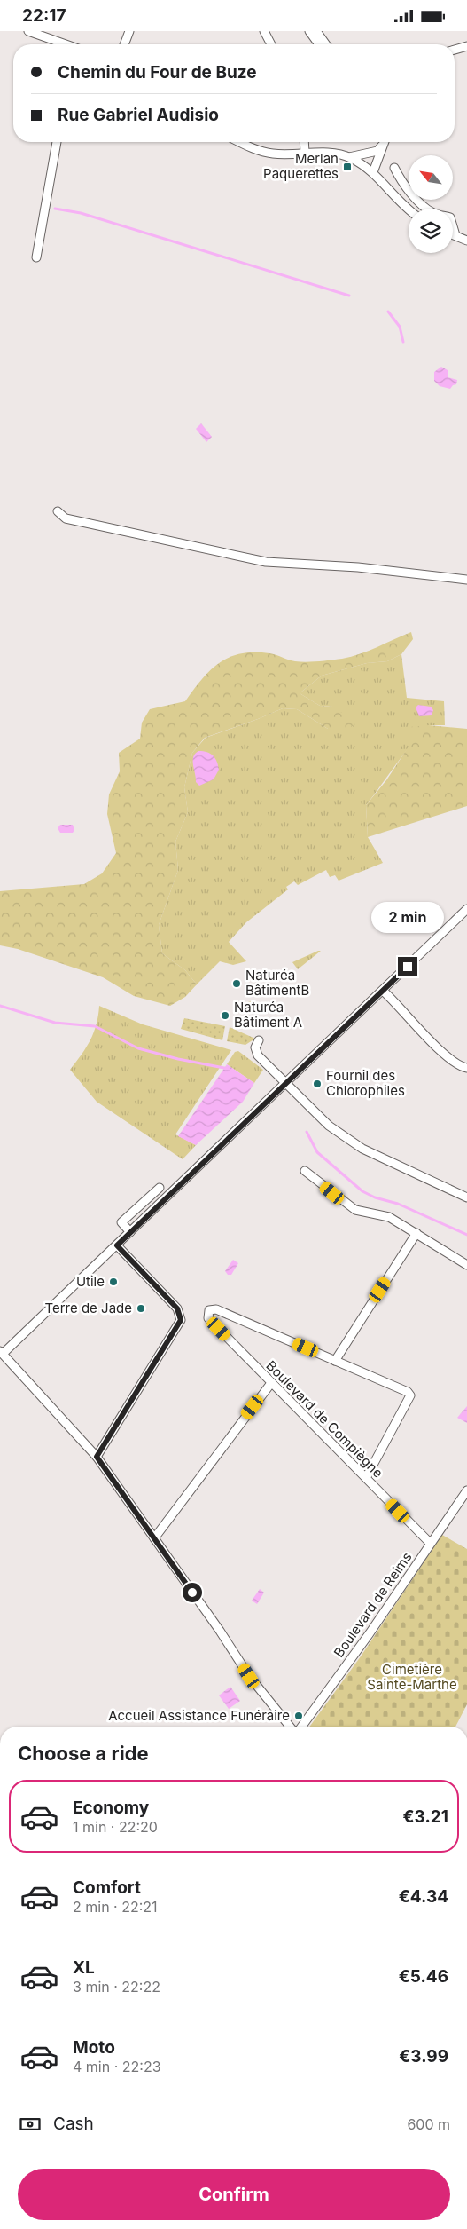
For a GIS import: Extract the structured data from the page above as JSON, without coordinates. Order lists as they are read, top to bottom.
{
  "streets": {
    "street": ["Boulevard de Compiègne", "Boulevard de Reims"]
  },
  "crossings": [
    ["Boulevard de Compiègne", "Boulevard de Reims"]
  ],
  "parks": ["Cimetière Sainte-Marthe"],
  "places": {
    "transit": ["Merlan Paquerettes"],
    "other": [
      "Naturéa BâtimentB",
      "Naturéa Bâtiment A",
      "Fournil des Chlorophiles",
      "Utile",
      "Terre de Jade",
      "Accueil Assistance Funéraire"
    ]
  },
  "north": "top left",
  "page": {
    "status": "22:17",
    "banner": ["Chemin du Four de Buze", "Rue Gabriel Audisio"],
    "bubble": "2 min",
    "heading": "Choose a ride",
    "list": [
      {
        "name": "Economy",
        "note": "1 min · 22:20",
        "value": "€3.21"
      },
      {
        "name": "Comfort",
        "note": "2 min · 22:21",
        "value": "€4.34"
      },
      {
        "name": "XL",
        "note": "3 min · 22:22",
        "value": "€5.46"
      },
      {
        "name": "Moto",
        "note": "4 min · 22:23",
        "value": "€3.99"
      }
    ],
    "pay": ["Cash", "600 m"],
    "buttons": "Confirm"
  }
}
